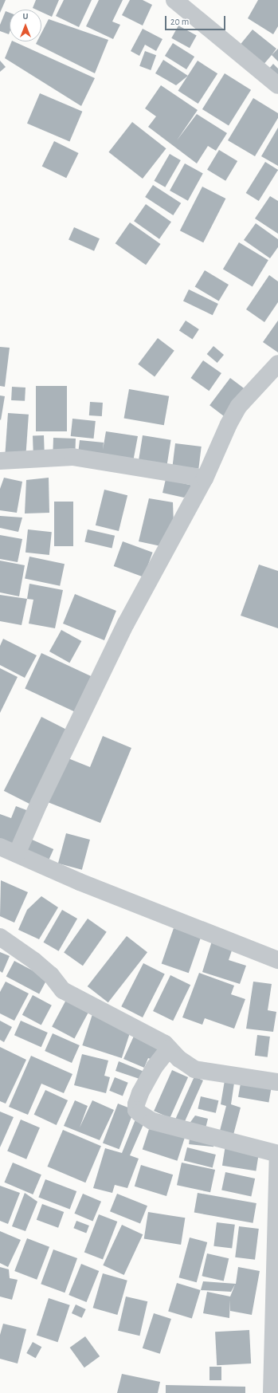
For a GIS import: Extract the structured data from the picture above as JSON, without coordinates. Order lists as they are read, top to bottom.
{
  "scale_bar": "20 m",
  "north": "top"
}
